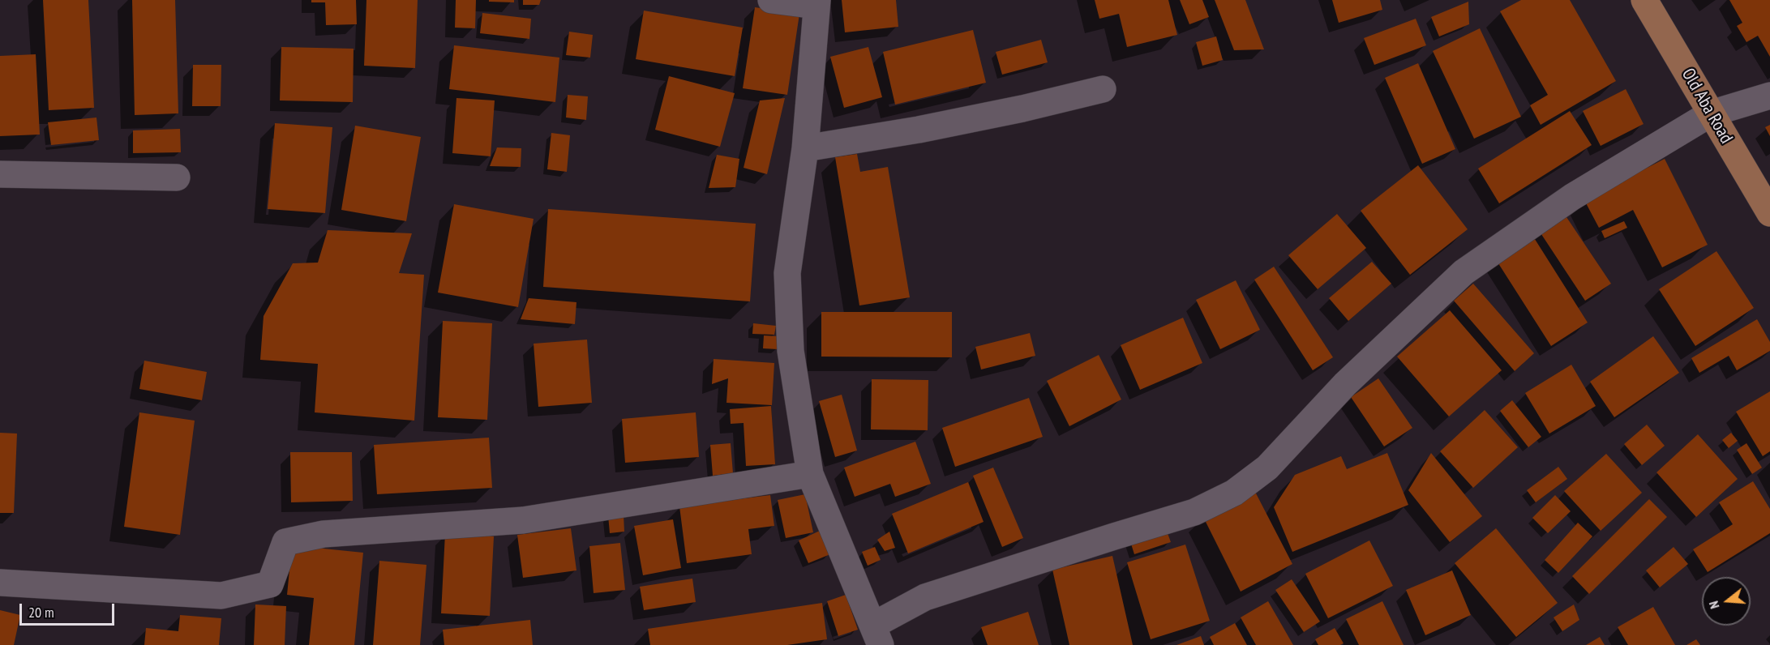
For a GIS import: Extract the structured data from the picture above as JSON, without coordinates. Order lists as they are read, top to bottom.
{
  "streets": {
    "main road": ["Old Aba Road"]
  },
  "scale_bar": "20 m",
  "north": "left"
}
